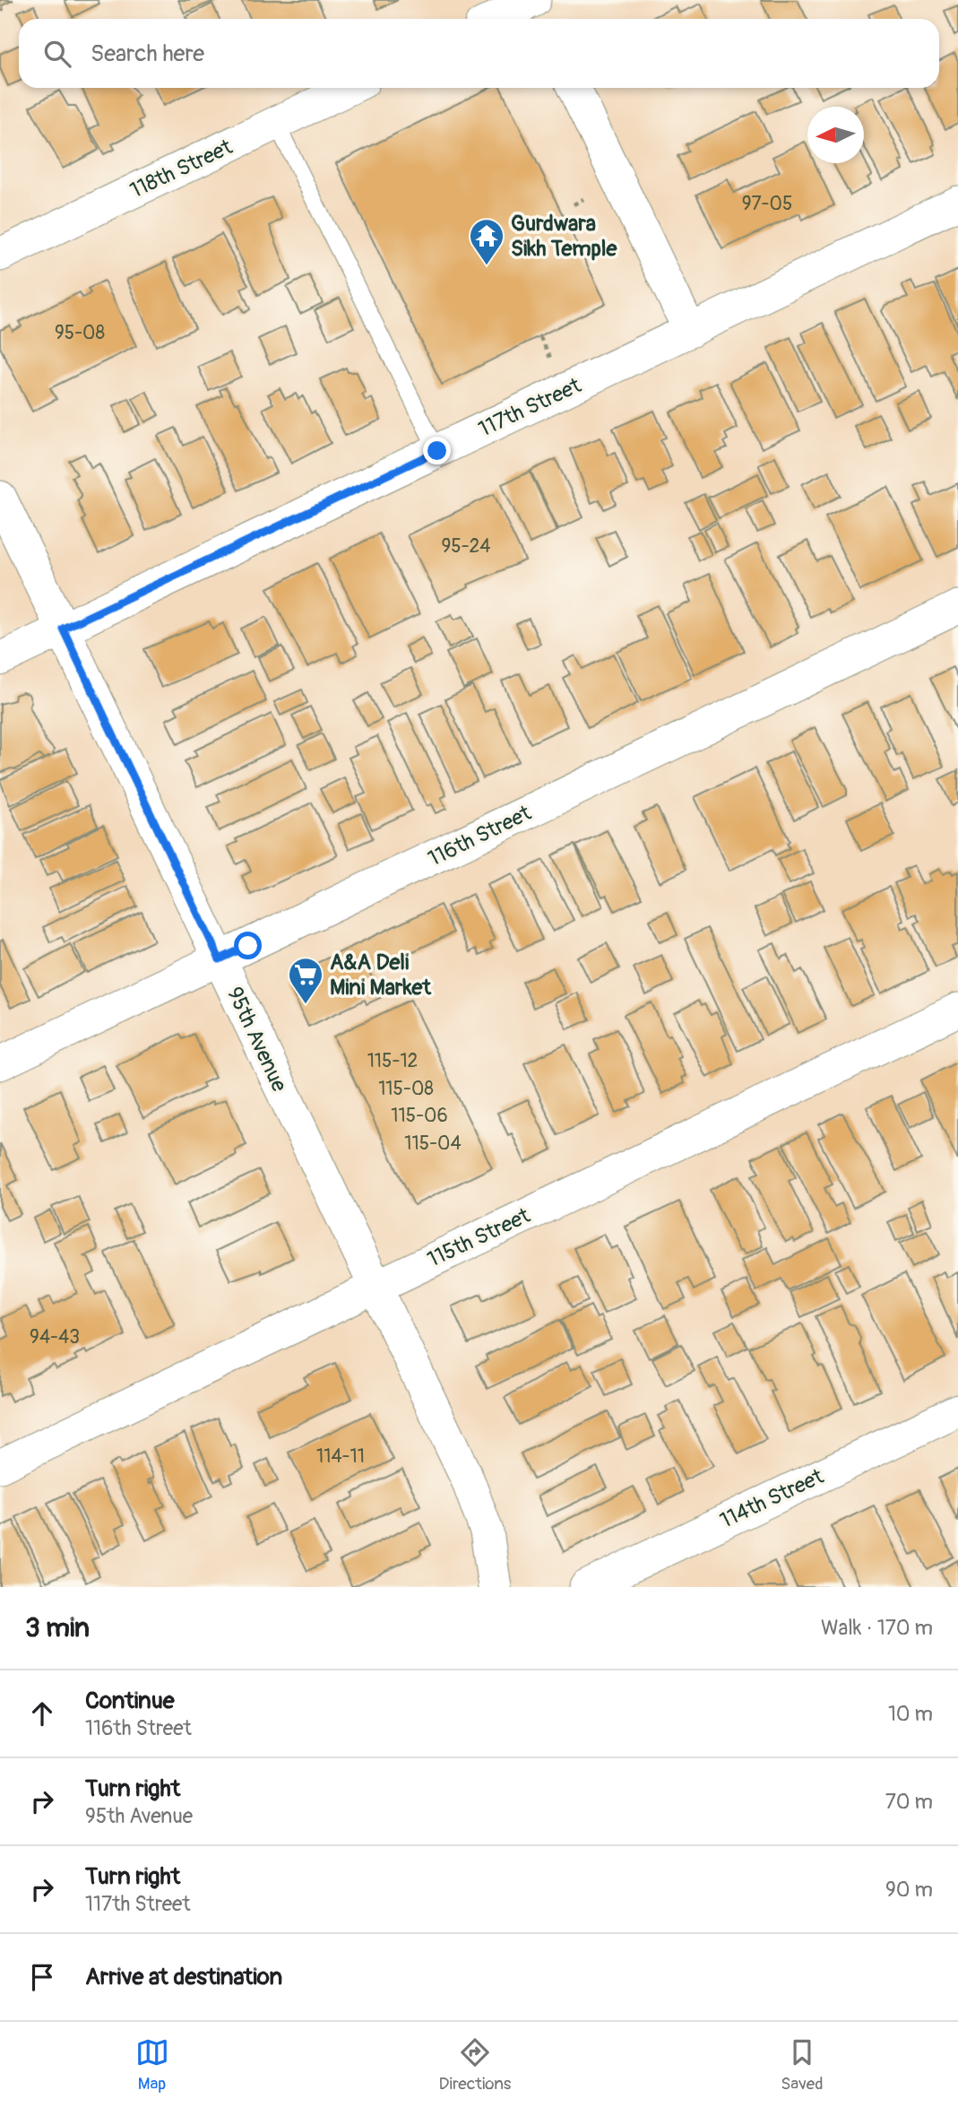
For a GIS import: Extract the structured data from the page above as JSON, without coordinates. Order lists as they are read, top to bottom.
{
  "streets": {
    "street": [
      "118th Street",
      "117th Street",
      "116th Street",
      "95th Avenue",
      "115th Street",
      "114th Street"
    ]
  },
  "crossings": [
    ["117th Street", "95th Avenue"],
    ["116th Street", "95th Avenue"],
    ["95th Avenue", "115th Street"]
  ],
  "places": {
    "temple": ["Gurdwara Sikh Temple"],
    "supermarket": ["A&A Deli Mini Market"]
  },
  "house_numbers": [
    "97-05",
    "95-08",
    "95-24",
    "115-12",
    "115-08",
    "115-06",
    "115-04",
    "94-43",
    "114-11"
  ],
  "north": "left",
  "page": {
    "search": "Search here",
    "heading": ["3 min", "Walk · 170 m"],
    "list": [
      ["Continue", "116th Street", "10 m"],
      ["Turn right", "95th Avenue", "70 m"],
      ["Turn right", "117th Street", "90 m"],
      "Arrive at destination"
    ],
    "nav": ["Map", "Directions", "Saved"]
  }
}
